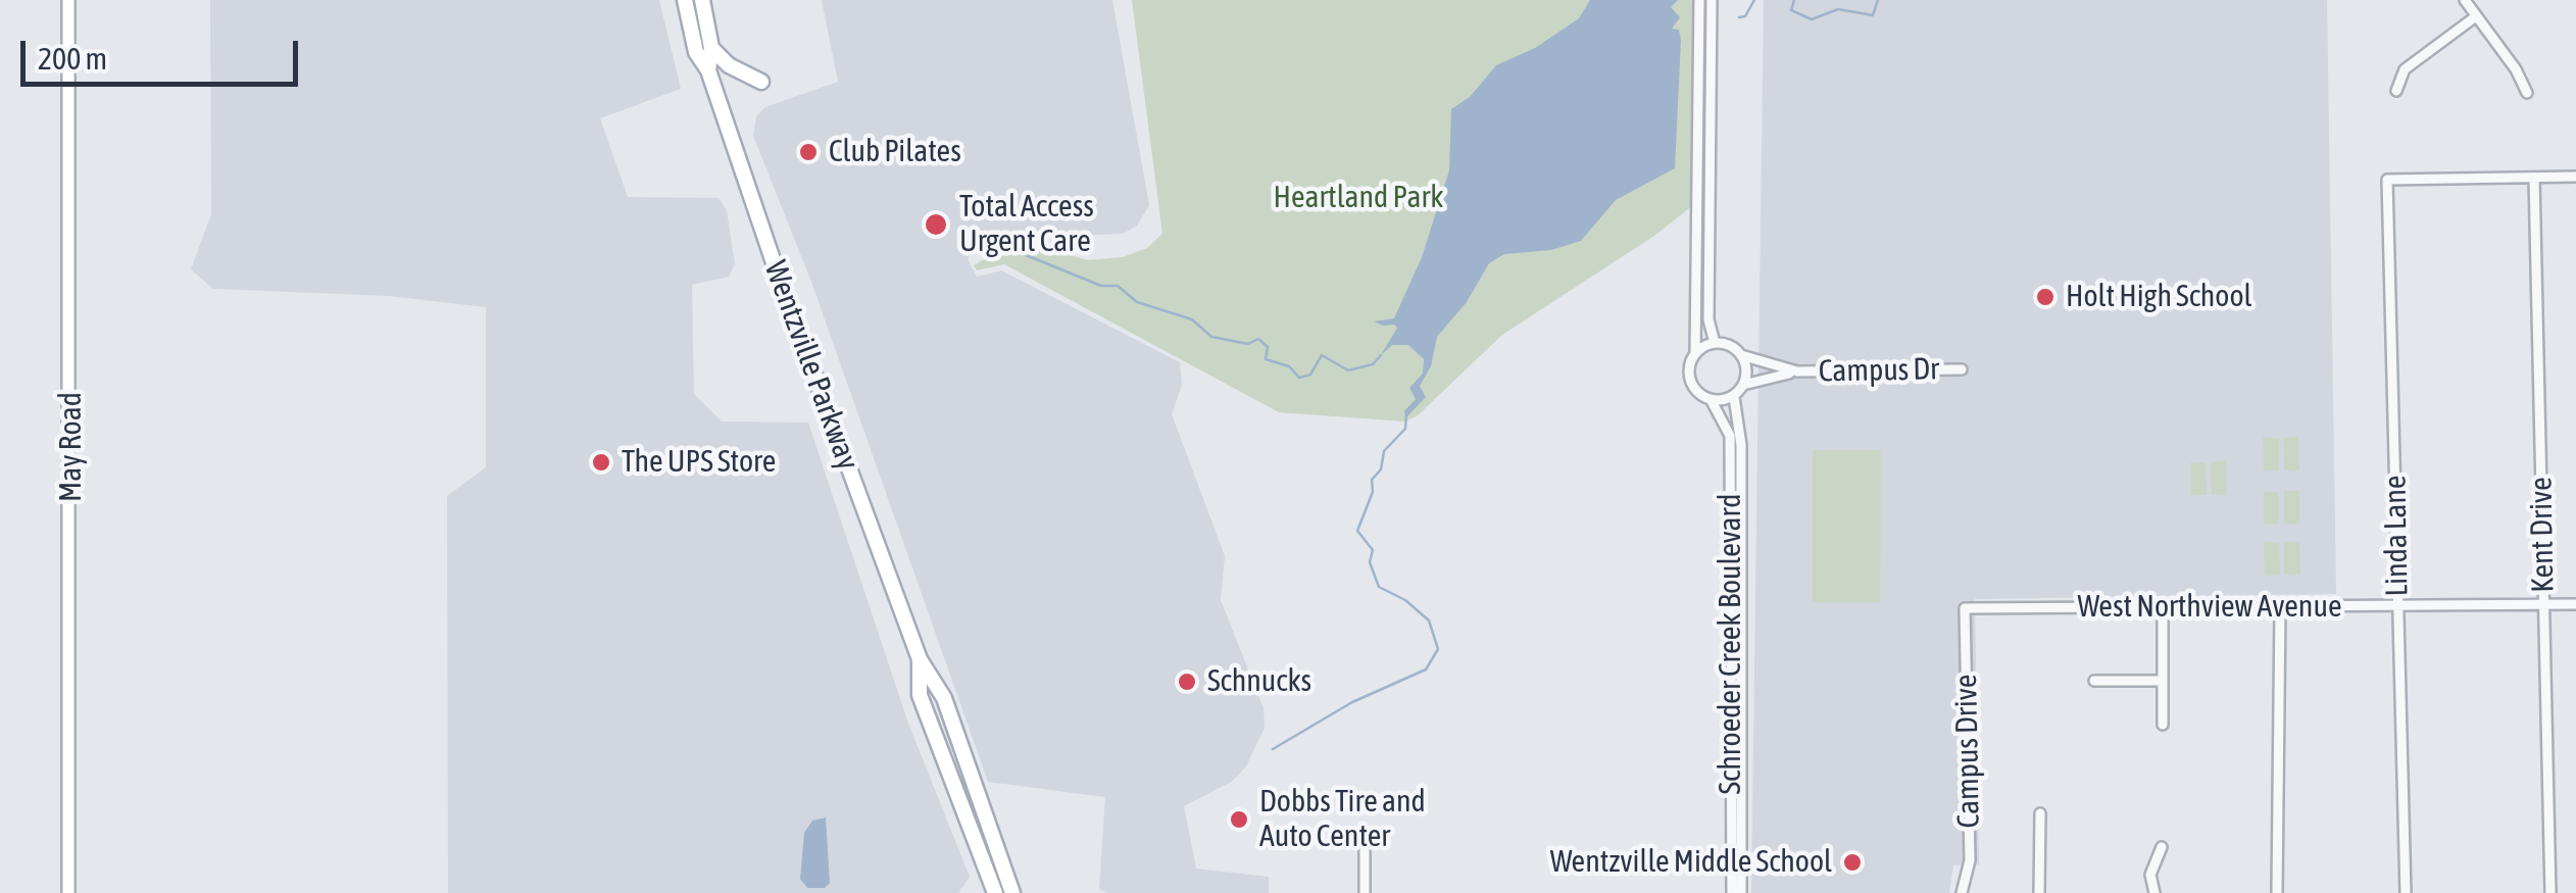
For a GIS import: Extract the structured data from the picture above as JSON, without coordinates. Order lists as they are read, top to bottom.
{
  "streets": {
    "main road": ["Wentzville Parkway"],
    "street": [
      "Campus Dr",
      "May Road",
      "Kent Drive",
      "Linda Lane",
      "West Northview Avenue",
      "Schroeder Creek Boulevard",
      "Campus Drive"
    ]
  },
  "crossings": [
    ["Campus Dr", "Schroeder Creek Boulevard"],
    ["Kent Drive", "Linda Lane"],
    ["Kent Drive", "West Northview Avenue"],
    ["Linda Lane", "West Northview Avenue"],
    ["West Northview Avenue", "Campus Drive"]
  ],
  "parks": ["Heartland Park"],
  "places": [
    "Club Pilates",
    "Total Access Urgent Care",
    "Holt High School",
    "The UPS Store",
    "Schnucks",
    "Dobbs Tire and Auto Center",
    "Wentzville Middle School"
  ],
  "scale_bar": "200 m"
}
